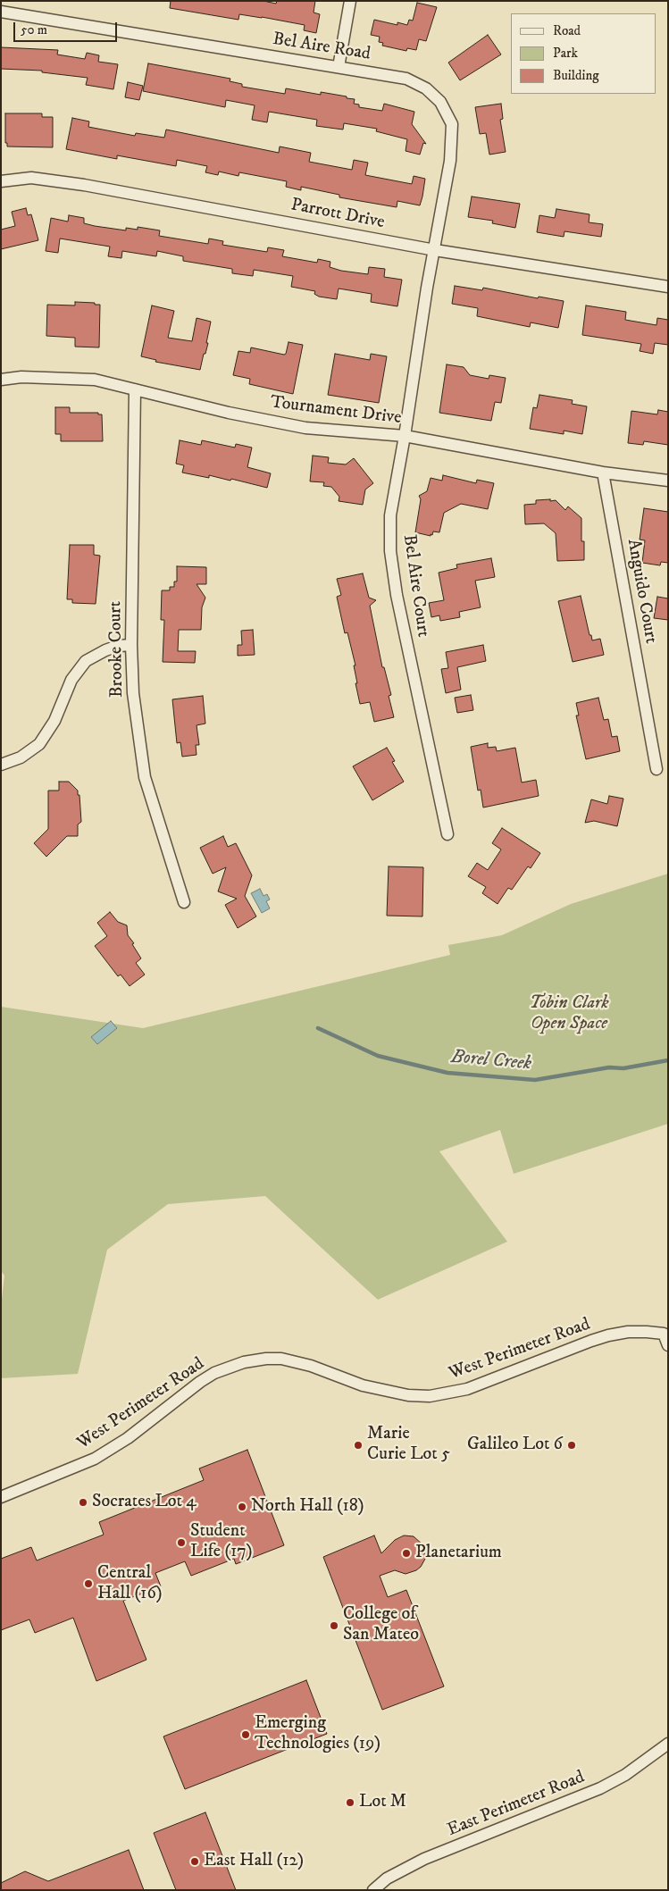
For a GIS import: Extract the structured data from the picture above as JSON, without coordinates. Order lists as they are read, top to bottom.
{
  "streets": {
    "street": [
      "Bel Aire Road",
      "Parrott Drive",
      "Tournament Drive",
      "Bel Aire Court",
      "Anguido Court",
      "Brooke Court",
      "West Perimeter Road",
      "East Perimeter Road"
    ]
  },
  "crossings": [
    ["Bel Aire Road", "Parrott Drive"],
    ["Bel Aire Road", "Bel Aire Court"],
    ["Tournament Drive", "Bel Aire Court"],
    ["Tournament Drive", "Anguido Court"],
    ["Tournament Drive", "Brooke Court"]
  ],
  "water": ["Borel Creek"],
  "parks": ["Tobin Clark Open Space"],
  "places": [
    "Marie Curie Lot 5",
    "Galileo Lot 6",
    "Socrates Lot 4",
    "North Hall (18)",
    "Student Life (17)",
    "Planetarium",
    "Central Hall (16)",
    "College of San Mateo",
    "Emerging Technologies (19)",
    "Lot M",
    "East Hall (12)"
  ],
  "legend": ["Road", "Park", "Building"],
  "scale_bar": "50 m"
}
